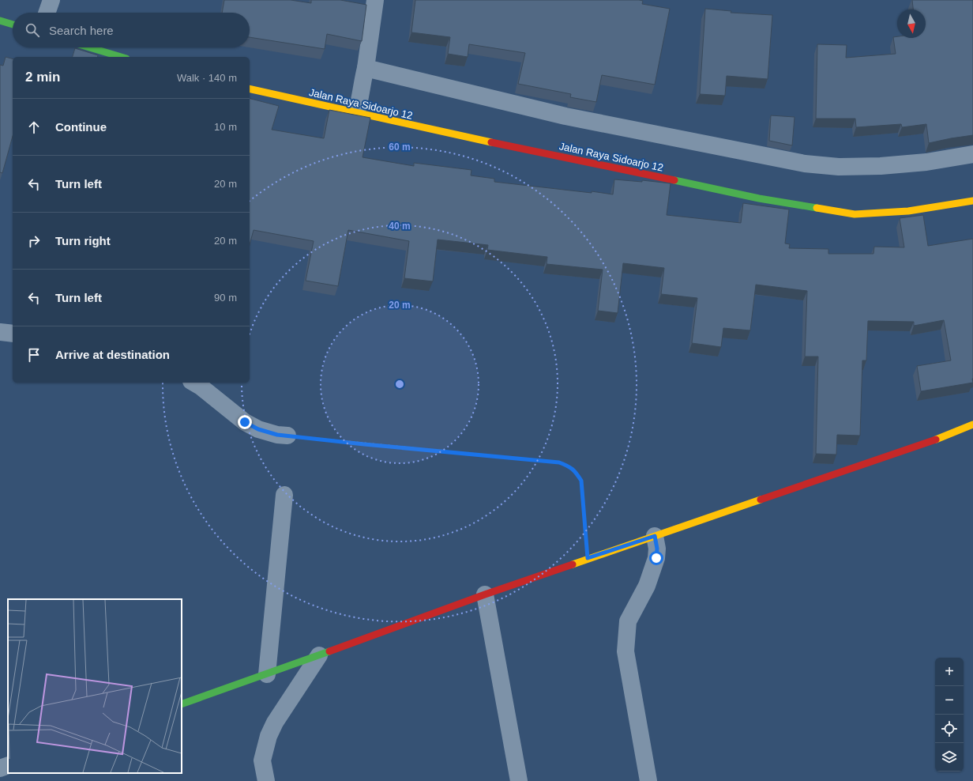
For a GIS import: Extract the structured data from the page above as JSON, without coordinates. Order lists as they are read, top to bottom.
{
  "streets": {
    "street": ["Jalan Raya Sidoarjo 12"]
  },
  "north": "bottom",
  "page": {
    "search": "Search here",
    "heading": ["2 min", "Walk · 140 m"],
    "list": [
      ["Continue", "10 m"],
      ["Turn left", "20 m"],
      ["Turn right", "20 m"],
      ["Turn left", "90 m"],
      "Arrive at destination"
    ],
    "map_buttons": ["+", "−"]
  },
  "rings": ["60 m", "40 m", "20 m"]
}
